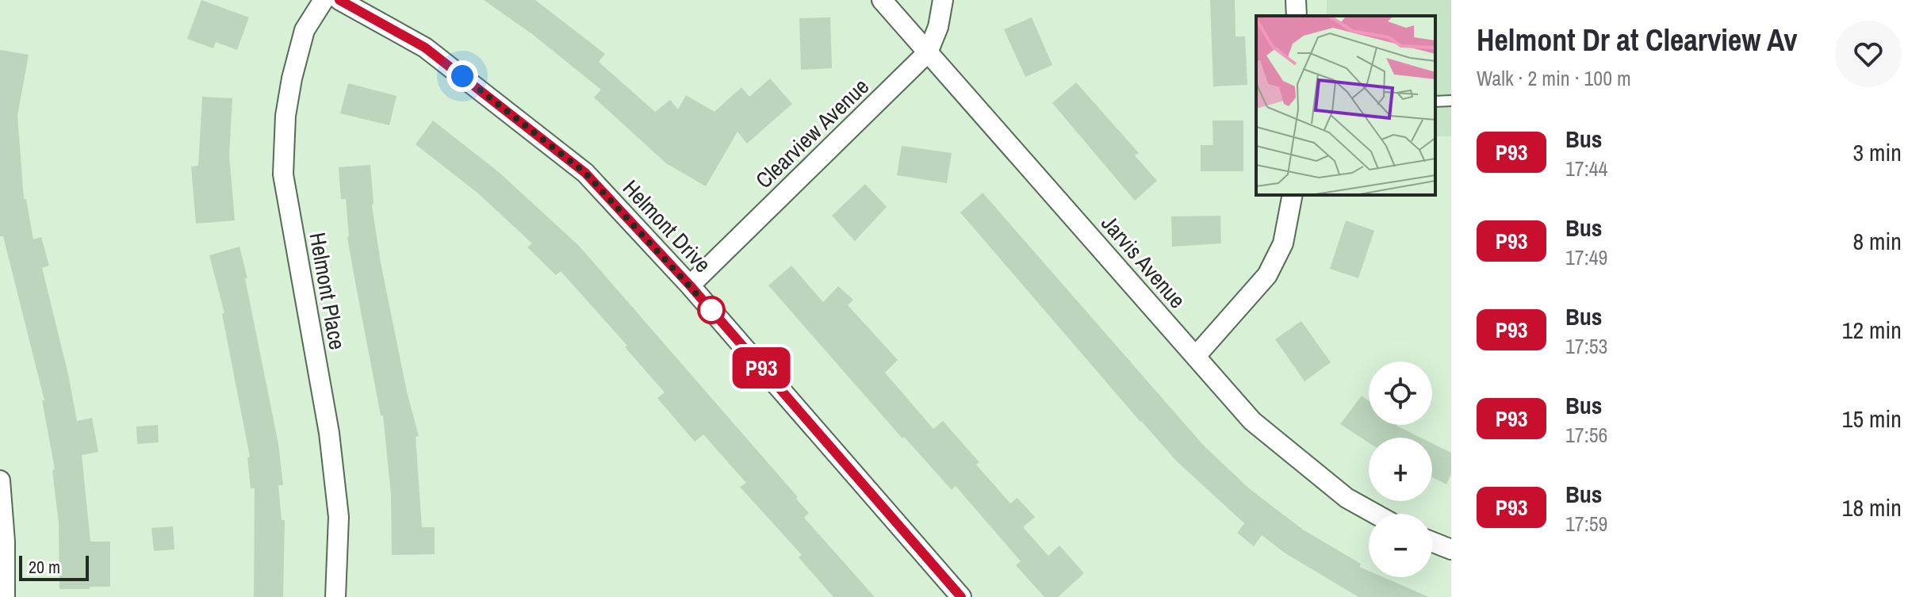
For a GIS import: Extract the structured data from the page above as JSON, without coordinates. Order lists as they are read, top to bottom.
{
  "streets": {
    "street": [
      "Clearview Avenue",
      "Helmont Drive",
      "Jarvis Avenue",
      "Helmont Place"
    ]
  },
  "crossings": [
    ["Clearview Avenue", "Helmont Drive"],
    ["Clearview Avenue", "Jarvis Avenue"]
  ],
  "lines": ["bus line P93"],
  "scale_bar": "20 m",
  "page": {
    "on_map": "P93",
    "heading": ["Helmont Dr at Clearview Av", "Walk · 2 min · 100 m"],
    "list": [
      {
        "mark": "P93",
        "name": "Bus",
        "note": "17:44",
        "value": "3 min"
      },
      {
        "mark": "P93",
        "name": "Bus",
        "note": "17:49",
        "value": "8 min"
      },
      {
        "mark": "P93",
        "name": "Bus",
        "note": "17:53",
        "value": "12 min"
      },
      {
        "mark": "P93",
        "name": "Bus",
        "note": "17:56",
        "value": "15 min"
      },
      {
        "mark": "P93",
        "name": "Bus",
        "note": "17:59",
        "value": "18 min"
      }
    ],
    "map_buttons": ["+", "−"],
    "scale": "20 m"
  }
}
